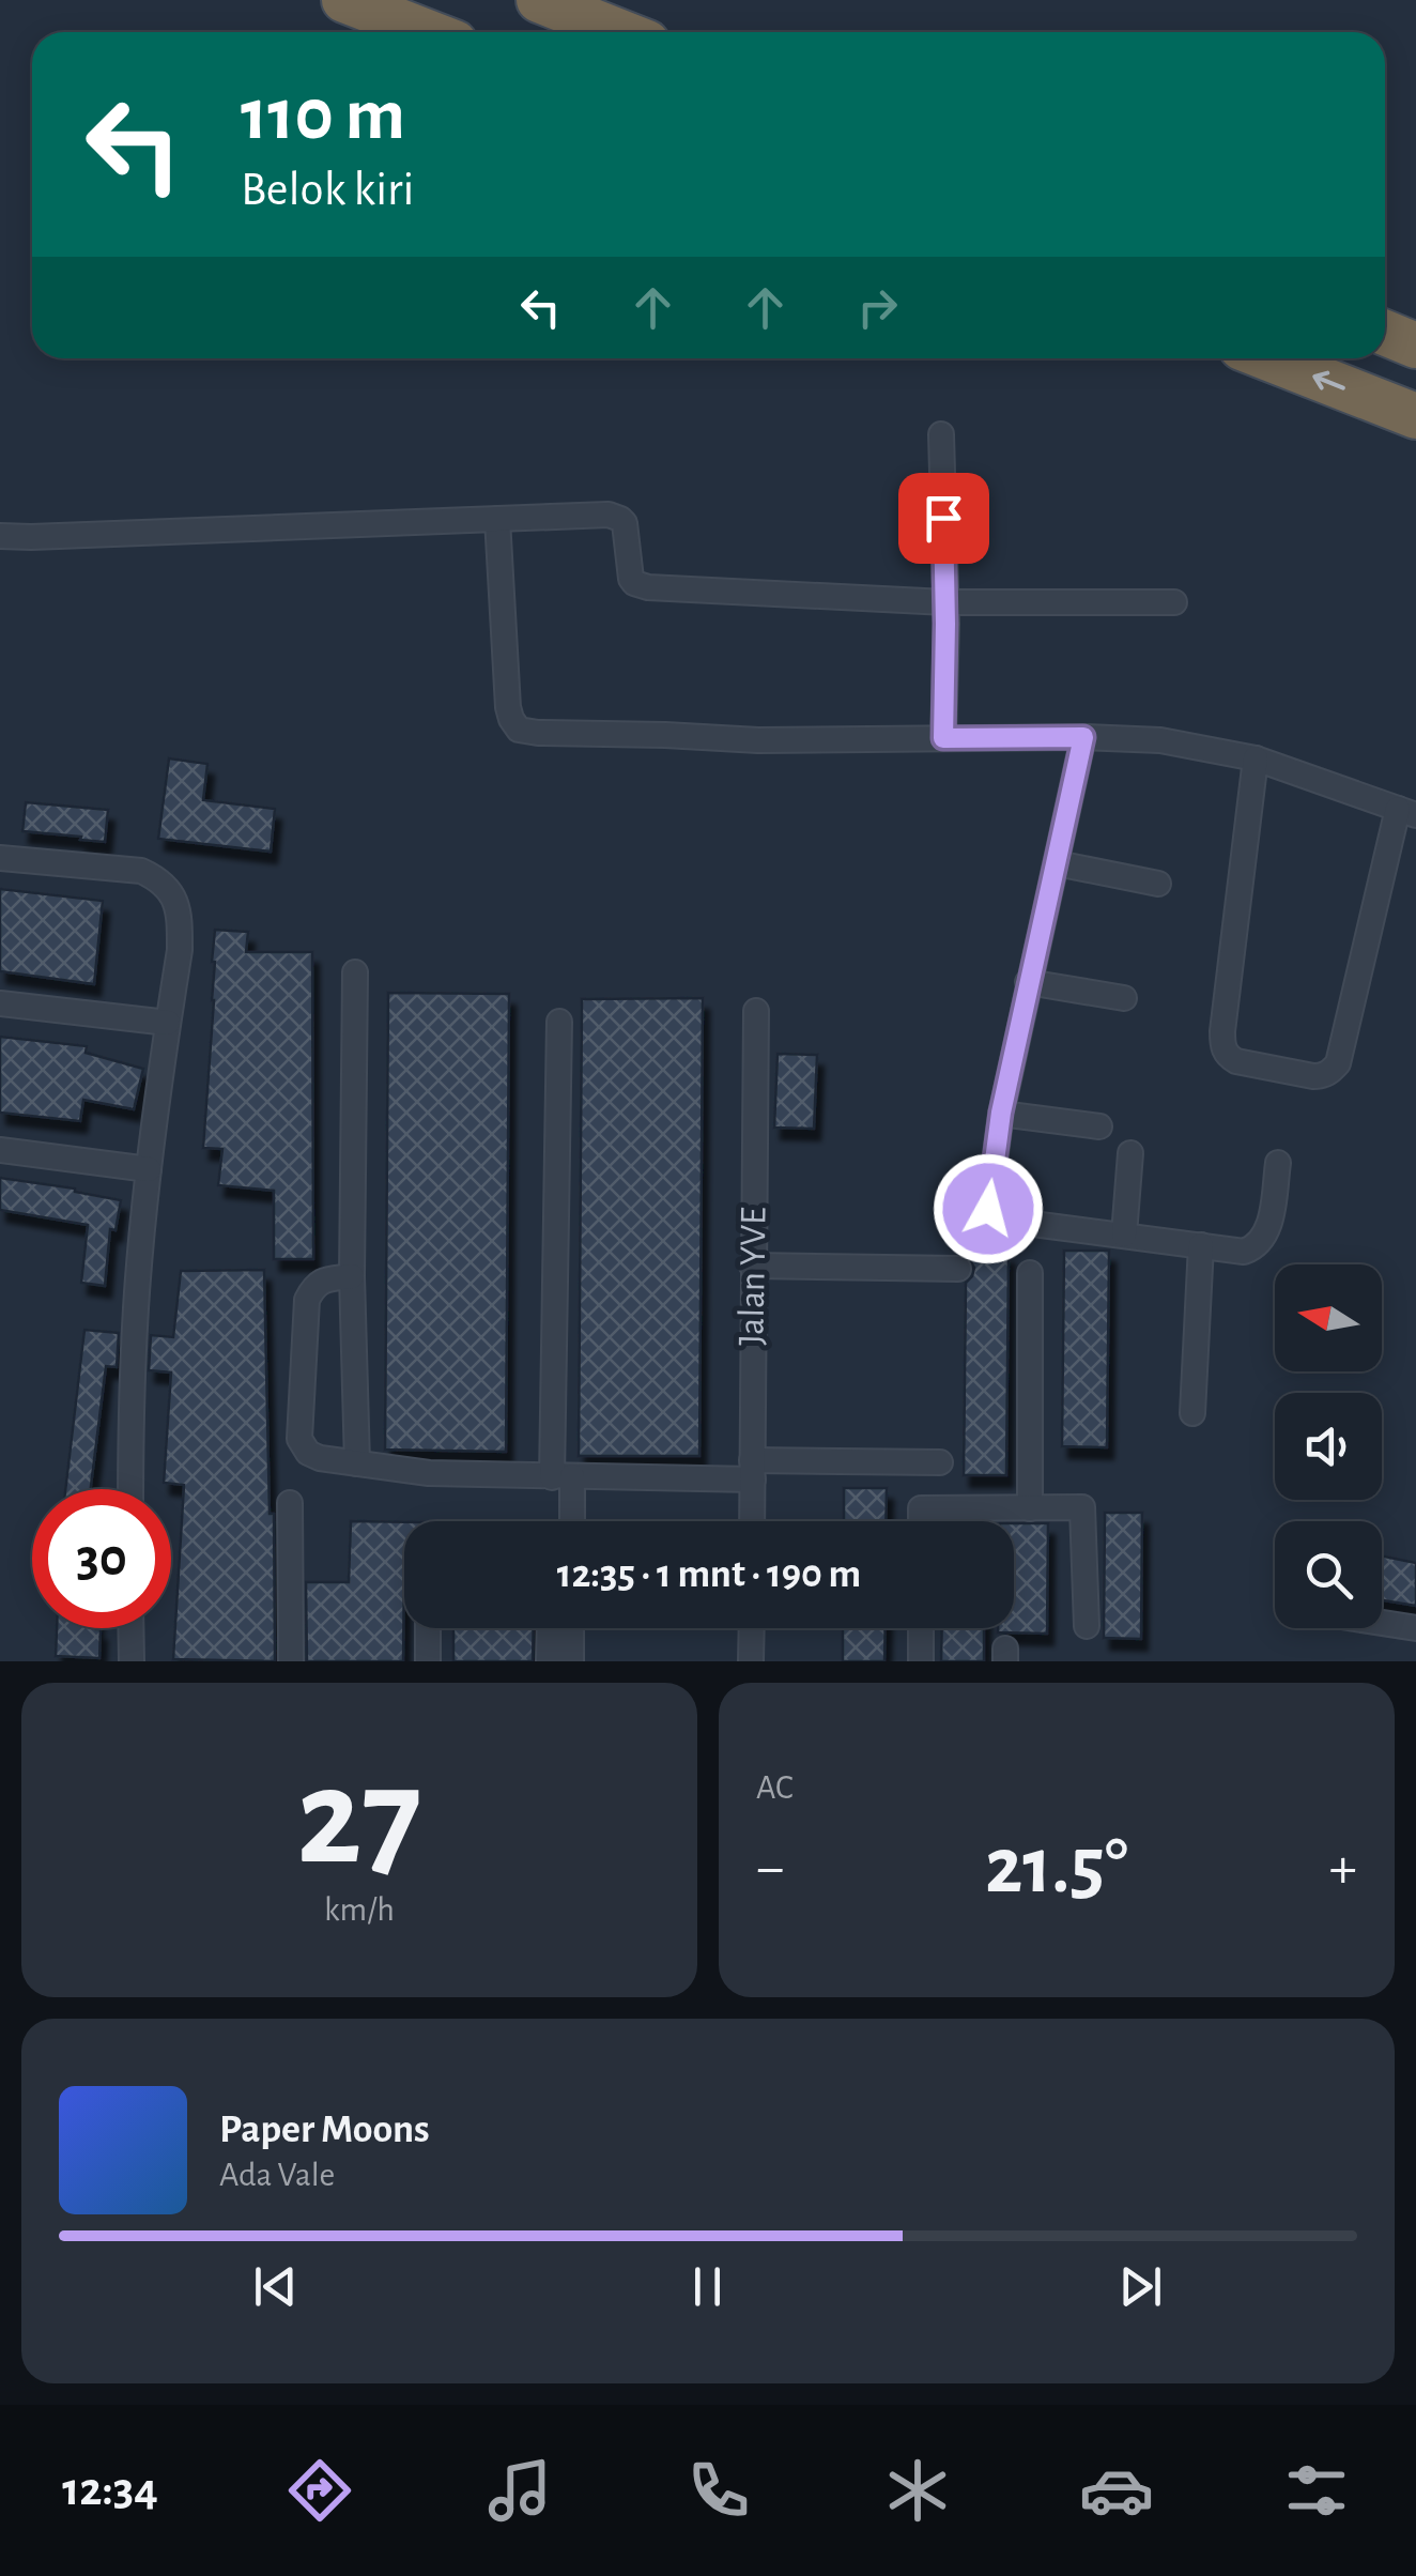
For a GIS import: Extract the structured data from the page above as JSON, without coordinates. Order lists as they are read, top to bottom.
{
  "streets": {
    "street": ["Jalan YVE"]
  },
  "north": "left",
  "page": {
    "turn": ["110 m", "Belok kiri"],
    "limit": "30",
    "trip": "12:35 · 1 mnt · 190 m",
    "tile": [
      ["27", "km/h"],
      "AC"
    ],
    "heat": ["−", "21.5°", "+"],
    "song": ["Paper Moons", "Ada Vale"],
    "tabs": "12:34"
  }
}
